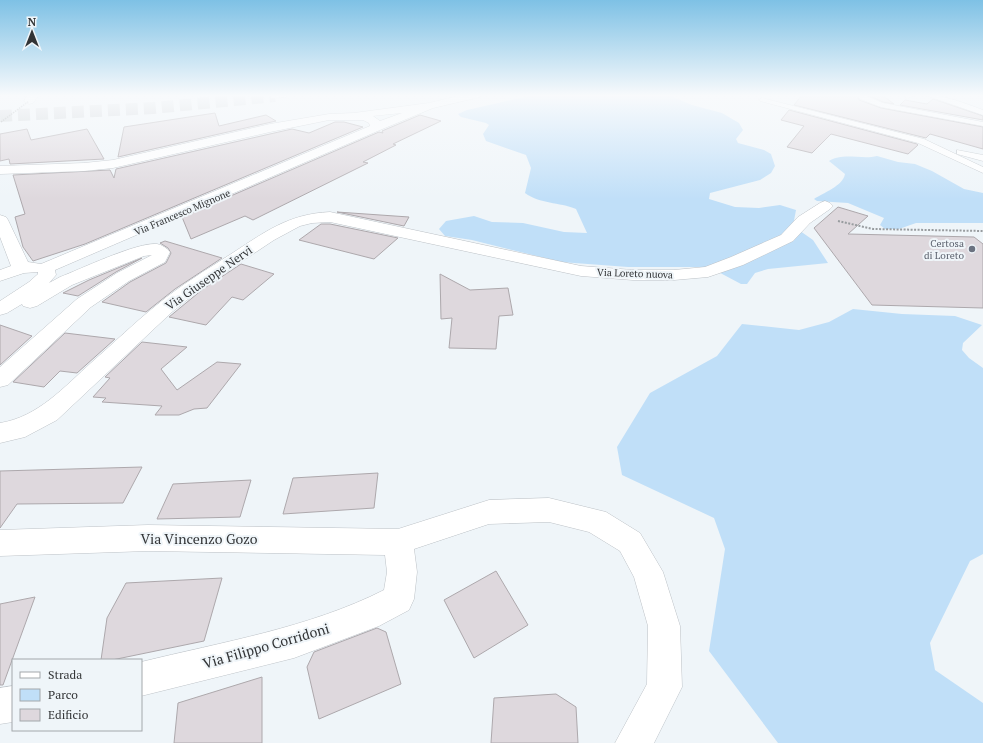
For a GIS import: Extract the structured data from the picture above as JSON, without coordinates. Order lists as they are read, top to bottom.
{
  "streets": {
    "street": [
      "Via Francesco Mignone",
      "Via Loreto nuova",
      "Via Giuseppe Nervi",
      "Via Vincenzo Gozo",
      "Via Filippo Corridoni"
    ]
  },
  "crossings": [
    ["Via Loreto nuova", "Via Giuseppe Nervi"],
    ["Via Vincenzo Gozo", "Via Filippo Corridoni"]
  ],
  "places": ["Certosa di Loreto"],
  "legend": ["Strada", "Parco", "Edificio"],
  "north": "top"
}
